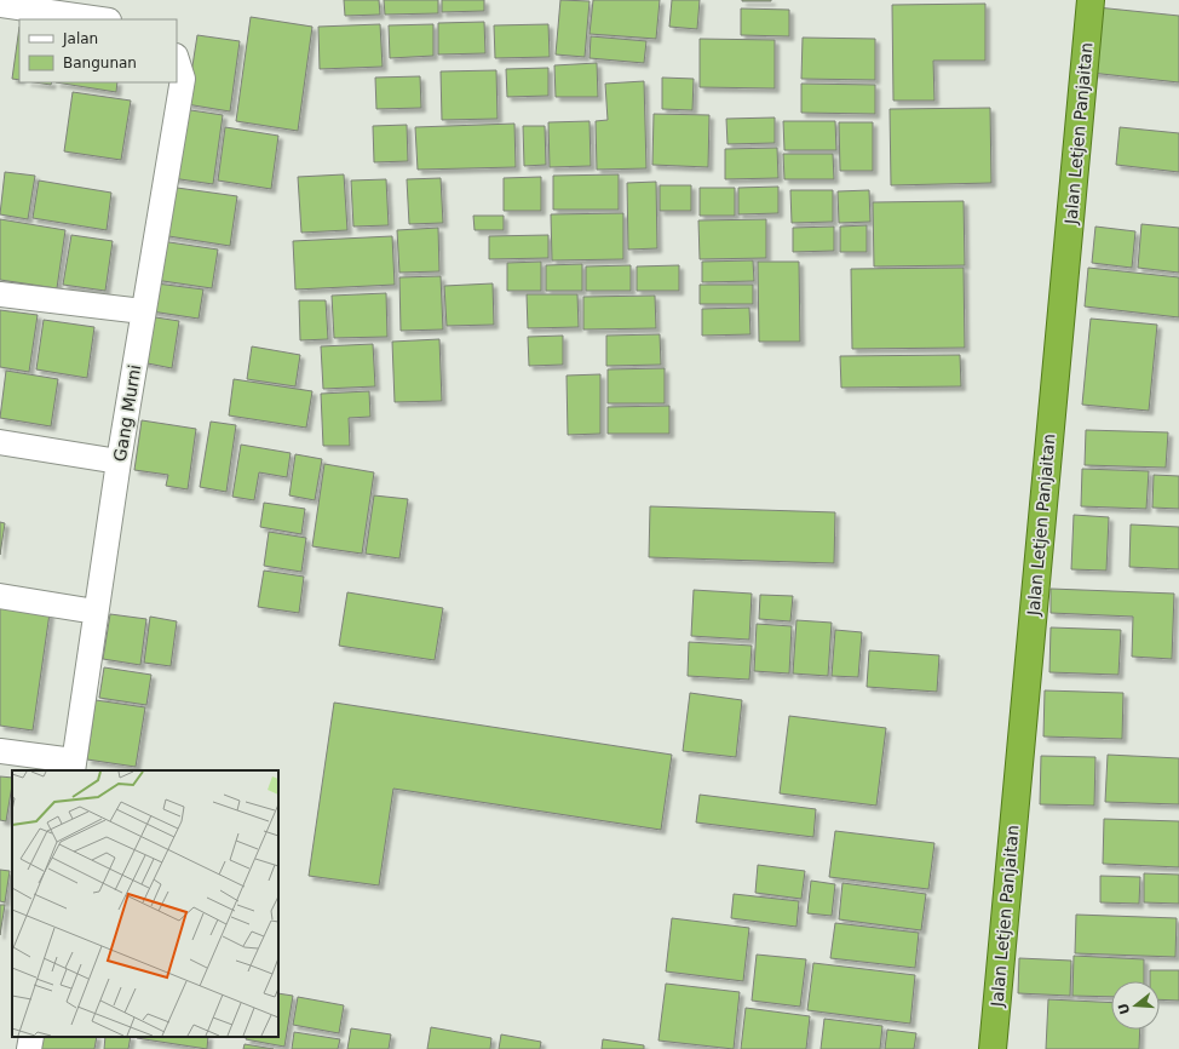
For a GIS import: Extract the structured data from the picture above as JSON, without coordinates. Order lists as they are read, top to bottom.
{
  "streets": {
    "highway": ["Jalan Letjen Panjaitan"],
    "street": ["Gang Murni"]
  },
  "legend": ["Jalan", "Bangunan"],
  "north": "left"
}
